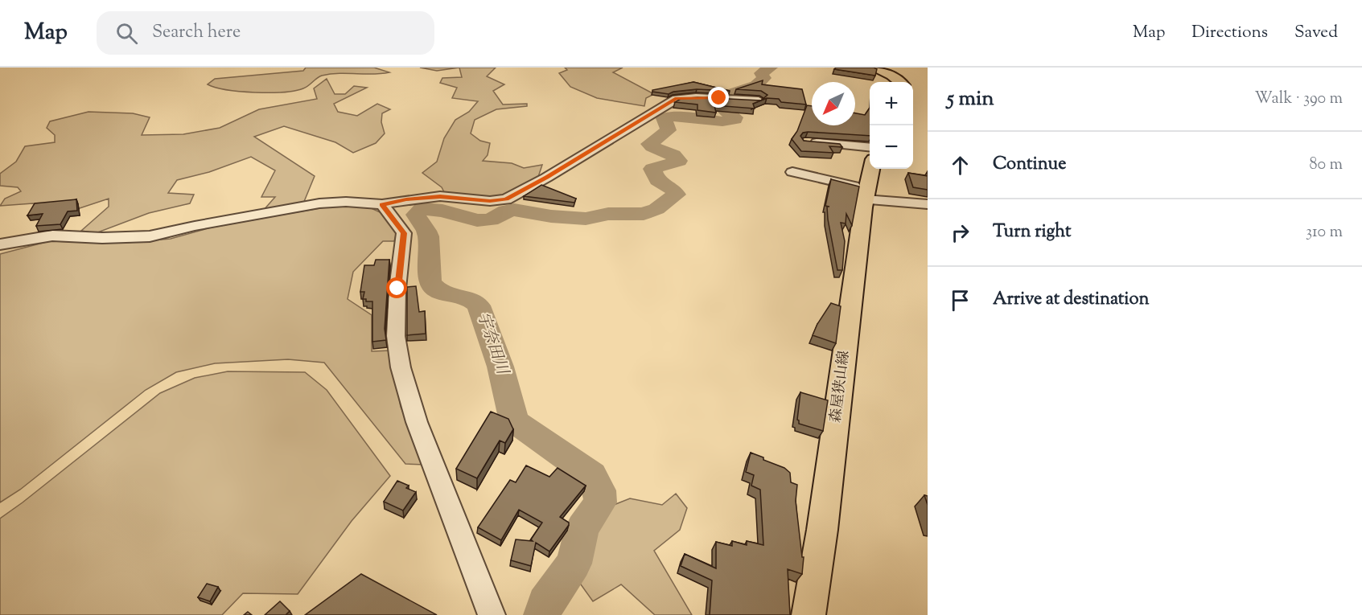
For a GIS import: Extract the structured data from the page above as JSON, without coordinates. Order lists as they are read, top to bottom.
{
  "streets": {
    "main road": ["森屋狭山線"]
  },
  "water": ["宇奈田川"],
  "north": "bottom left",
  "page": {
    "header": "Map",
    "search": "Search here",
    "nav": ["Map", "Directions", "Saved"],
    "heading": ["5 min", "Walk · 390 m"],
    "map_buttons": ["+", "−"],
    "list": [
      ["Continue", "80 m"],
      ["Turn right", "310 m"],
      "Arrive at destination"
    ]
  }
}
